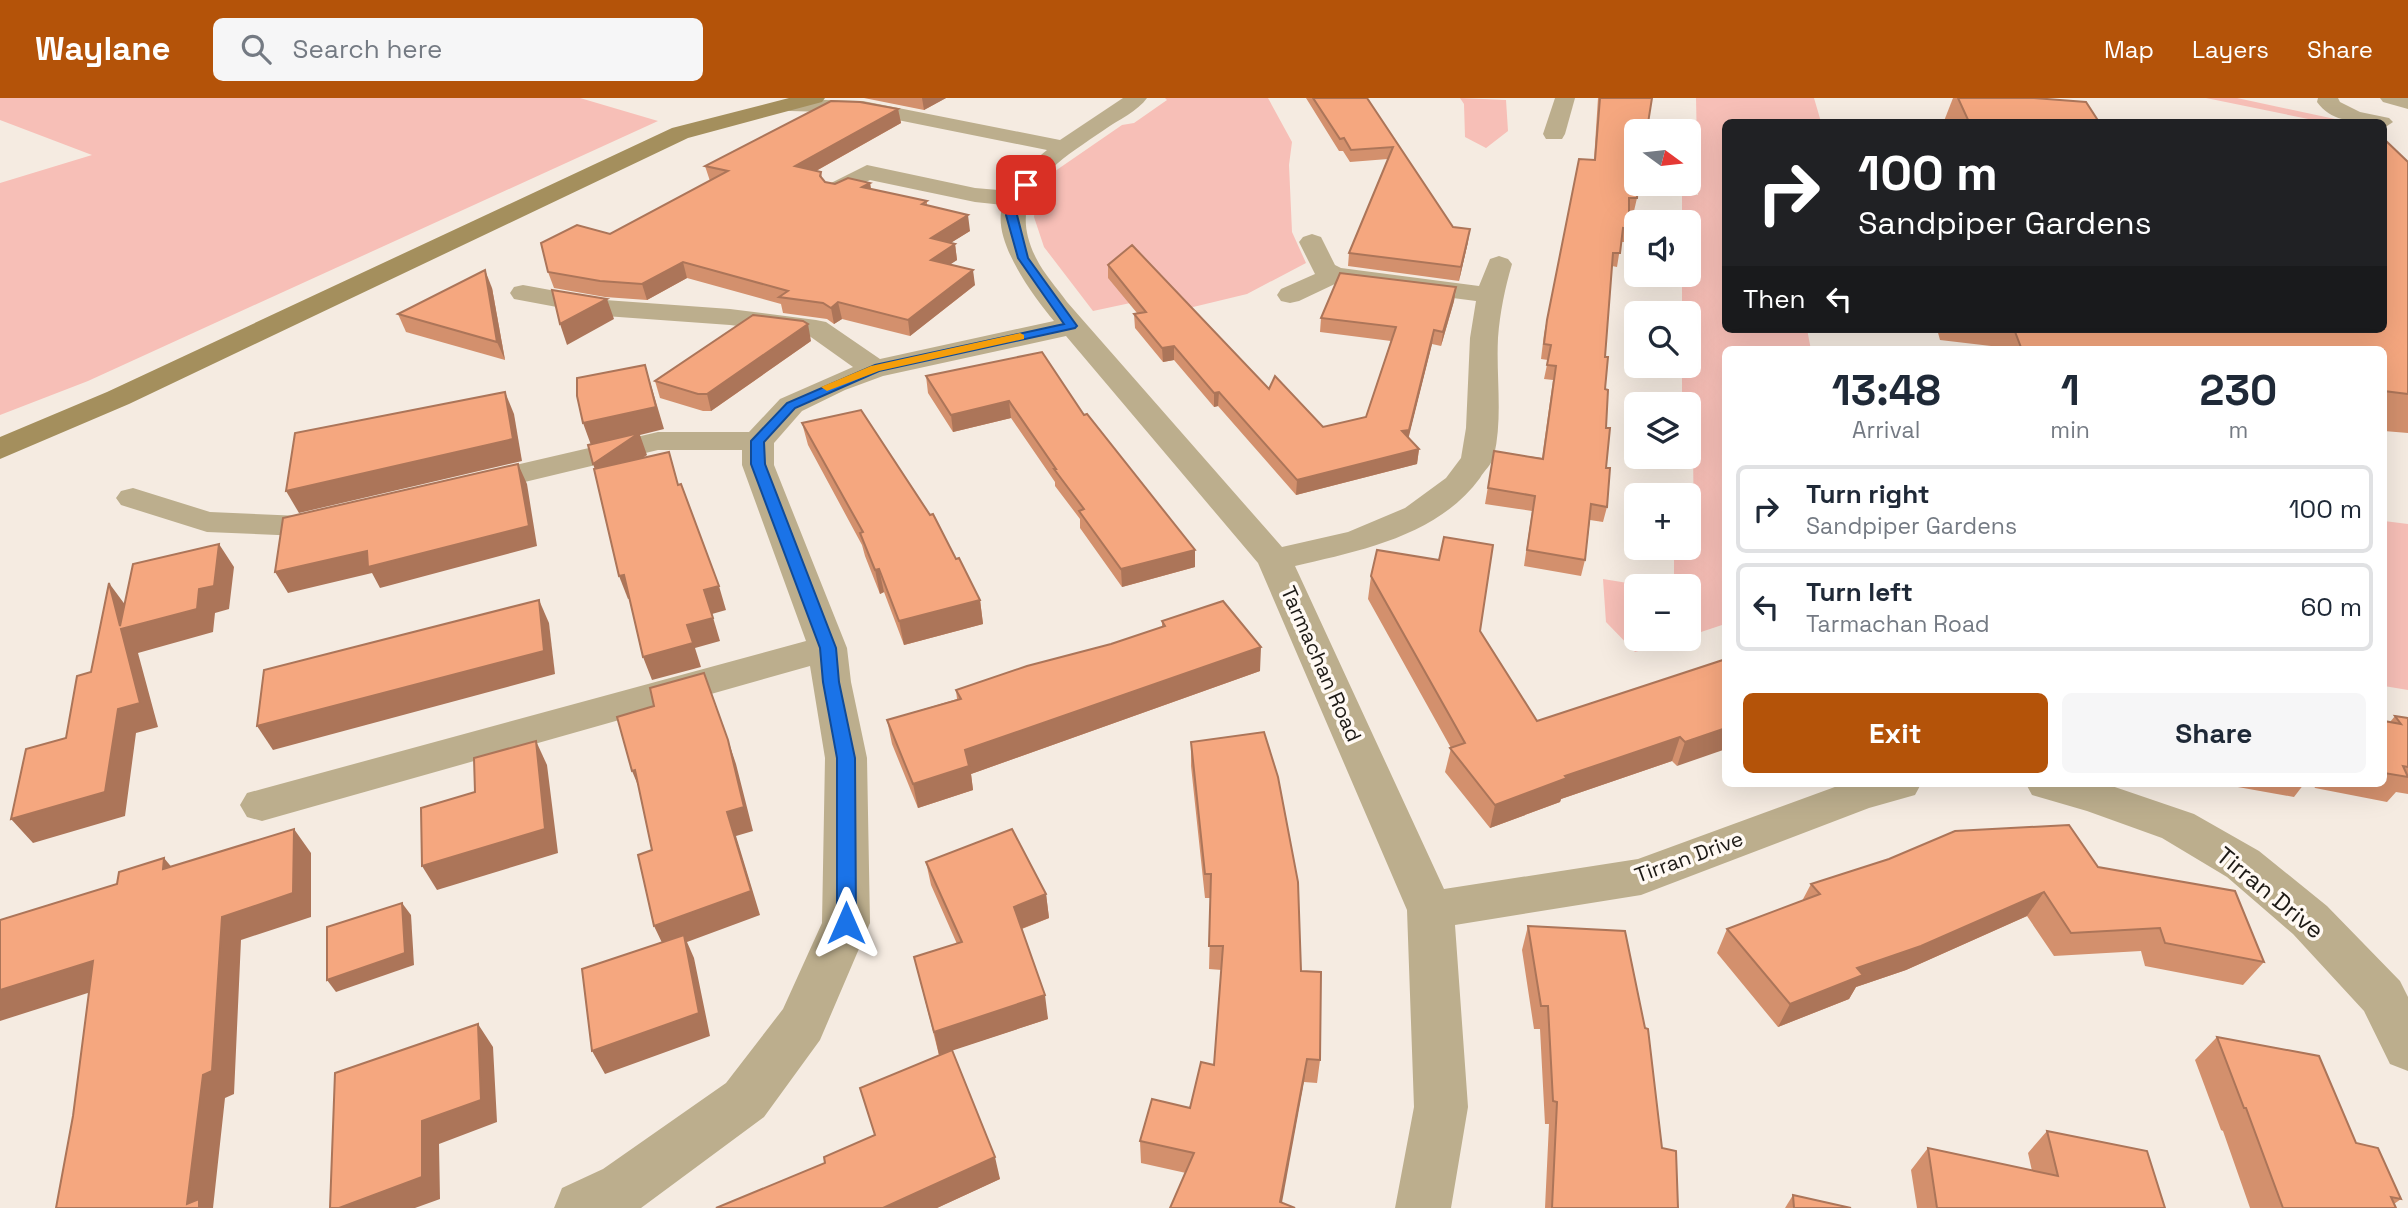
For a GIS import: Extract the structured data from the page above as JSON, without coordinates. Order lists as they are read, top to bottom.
{
  "streets": {
    "street": ["Tarmachan Road", "Tirran Drive"]
  },
  "crossings": [
    ["Tarmachan Road", "Tirran Drive"]
  ],
  "north": "right",
  "page": {
    "header": "Waylane",
    "search": "Search here",
    "nav": ["Map", "Layers", "Share"],
    "map_buttons": ["+", "−"],
    "turn": ["100 m", "Sandpiper Gardens"],
    "then": "Then",
    "eta": [
      "13:48",
      "Arrival",
      "1",
      "min",
      "230",
      "m"
    ],
    "list": [
      {
        "name": "Turn right",
        "note": "Sandpiper Gardens",
        "value": "100 m"
      },
      {
        "name": "Turn left",
        "note": "Tarmachan Road",
        "value": "60 m"
      }
    ],
    "buttons": ["Exit", "Share"]
  }
}
